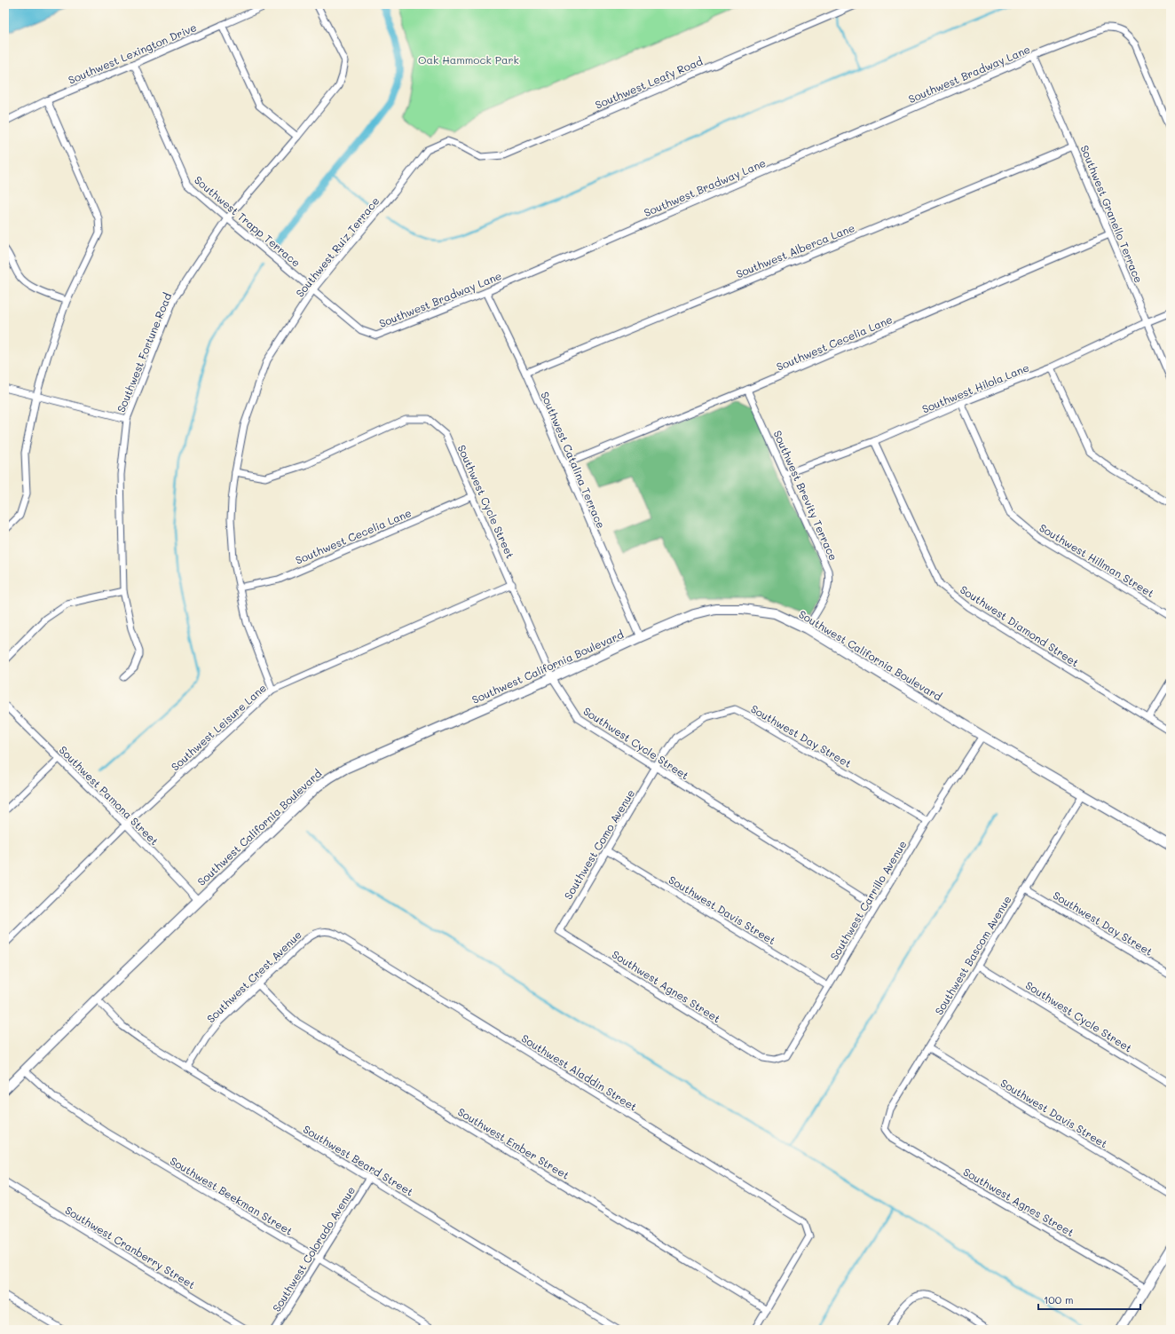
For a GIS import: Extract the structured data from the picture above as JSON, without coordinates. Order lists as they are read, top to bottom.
{
  "streets": {
    "street": [
      "Southwest Lexington Drive",
      "Southwest Bradway Lane",
      "Southwest Leafy Road",
      "Southwest Granello Terrace",
      "Southwest Trapp Terrace",
      "Southwest Ruiz Terrace",
      "Southwest Alberca Lane",
      "Southwest Cecelia Lane",
      "Southwest Fortune Road",
      "Southwest Hilola Lane",
      "Southwest Catalina Terrace",
      "Southwest Brevity Terrace",
      "Southwest Cycle Street",
      "Southwest Hillman Street",
      "Southwest Diamond Street",
      "Southwest California Boulevard",
      "Southwest Leisure Lane",
      "Southwest Day Street",
      "Southwest Pamona Street",
      "Southwest Como Avenue",
      "Southwest Carrillo Avenue",
      "Southwest Davis Street",
      "Southwest Bascom Avenue",
      "Southwest Crest Avenue",
      "Southwest Agnes Street",
      "Southwest Aladdin Street",
      "Southwest Ember Street",
      "Southwest Beard Street",
      "Southwest Beekman Street",
      "Southwest Cranberry Street",
      "Southwest Colorado Avenue"
    ]
  },
  "crossings": [
    ["Southwest Lexington Drive", "Southwest Trapp Terrace"],
    ["Southwest Bradway Lane", "Southwest Granello Terrace"],
    ["Southwest Bradway Lane", "Southwest Trapp Terrace"],
    ["Southwest Bradway Lane", "Southwest Ruiz Terrace"],
    ["Southwest Bradway Lane", "Southwest Catalina Terrace"],
    ["Southwest Leafy Road", "Southwest Ruiz Terrace"],
    ["Southwest Granello Terrace", "Southwest Alberca Lane"],
    ["Southwest Granello Terrace", "Southwest Cecelia Lane"],
    ["Southwest Granello Terrace", "Southwest Hilola Lane"],
    ["Southwest Trapp Terrace", "Southwest Ruiz Terrace"],
    ["Southwest Trapp Terrace", "Southwest Fortune Road"],
    ["Southwest Ruiz Terrace", "Southwest Cecelia Lane"],
    ["Southwest Ruiz Terrace", "Southwest Cycle Street"],
    ["Southwest Ruiz Terrace", "Southwest Leisure Lane"],
    ["Southwest Alberca Lane", "Southwest Catalina Terrace"],
    ["Southwest Cecelia Lane", "Southwest Catalina Terrace"],
    ["Southwest Cecelia Lane", "Southwest Brevity Terrace"],
    ["Southwest Cecelia Lane", "Southwest Cycle Street"],
    ["Southwest Hilola Lane", "Southwest Brevity Terrace"],
    ["Southwest Hilola Lane", "Southwest Hillman Street"],
    ["Southwest Hilola Lane", "Southwest Diamond Street"],
    ["Southwest Catalina Terrace", "Southwest California Boulevard"],
    ["Southwest Brevity Terrace", "Southwest California Boulevard"],
    ["Southwest Cycle Street", "Southwest California Boulevard"],
    ["Southwest Cycle Street", "Southwest Leisure Lane"],
    ["Southwest Cycle Street", "Southwest Day Street"],
    ["Southwest Cycle Street", "Southwest Como Avenue"],
    ["Southwest Cycle Street", "Southwest Carrillo Avenue"],
    ["Southwest Cycle Street", "Southwest Bascom Avenue"],
    ["Southwest California Boulevard", "Southwest Pamona Street"],
    ["Southwest California Boulevard", "Southwest Carrillo Avenue"],
    ["Southwest California Boulevard", "Southwest Bascom Avenue"],
    ["Southwest California Boulevard", "Southwest Beard Street"],
    ["Southwest California Boulevard", "Southwest Beekman Street"],
    ["Southwest Leisure Lane", "Southwest Pamona Street"],
    ["Southwest Day Street", "Southwest Como Avenue"],
    ["Southwest Day Street", "Southwest Carrillo Avenue"],
    ["Southwest Day Street", "Southwest Bascom Avenue"],
    ["Southwest Como Avenue", "Southwest Davis Street"],
    ["Southwest Como Avenue", "Southwest Agnes Street"],
    ["Southwest Carrillo Avenue", "Southwest Davis Street"],
    ["Southwest Carrillo Avenue", "Southwest Agnes Street"],
    ["Southwest Davis Street", "Southwest Bascom Avenue"],
    ["Southwest Bascom Avenue", "Southwest Agnes Street"],
    ["Southwest Crest Avenue", "Southwest Aladdin Street"],
    ["Southwest Crest Avenue", "Southwest Ember Street"],
    ["Southwest Crest Avenue", "Southwest Beard Street"],
    ["Southwest Aladdin Street", "Southwest Ember Street"],
    ["Southwest Beard Street", "Southwest Colorado Avenue"],
    ["Southwest Beekman Street", "Southwest Colorado Avenue"]
  ],
  "parks": ["Oak Hammock Park"],
  "scale_bar": "100 m"
}
